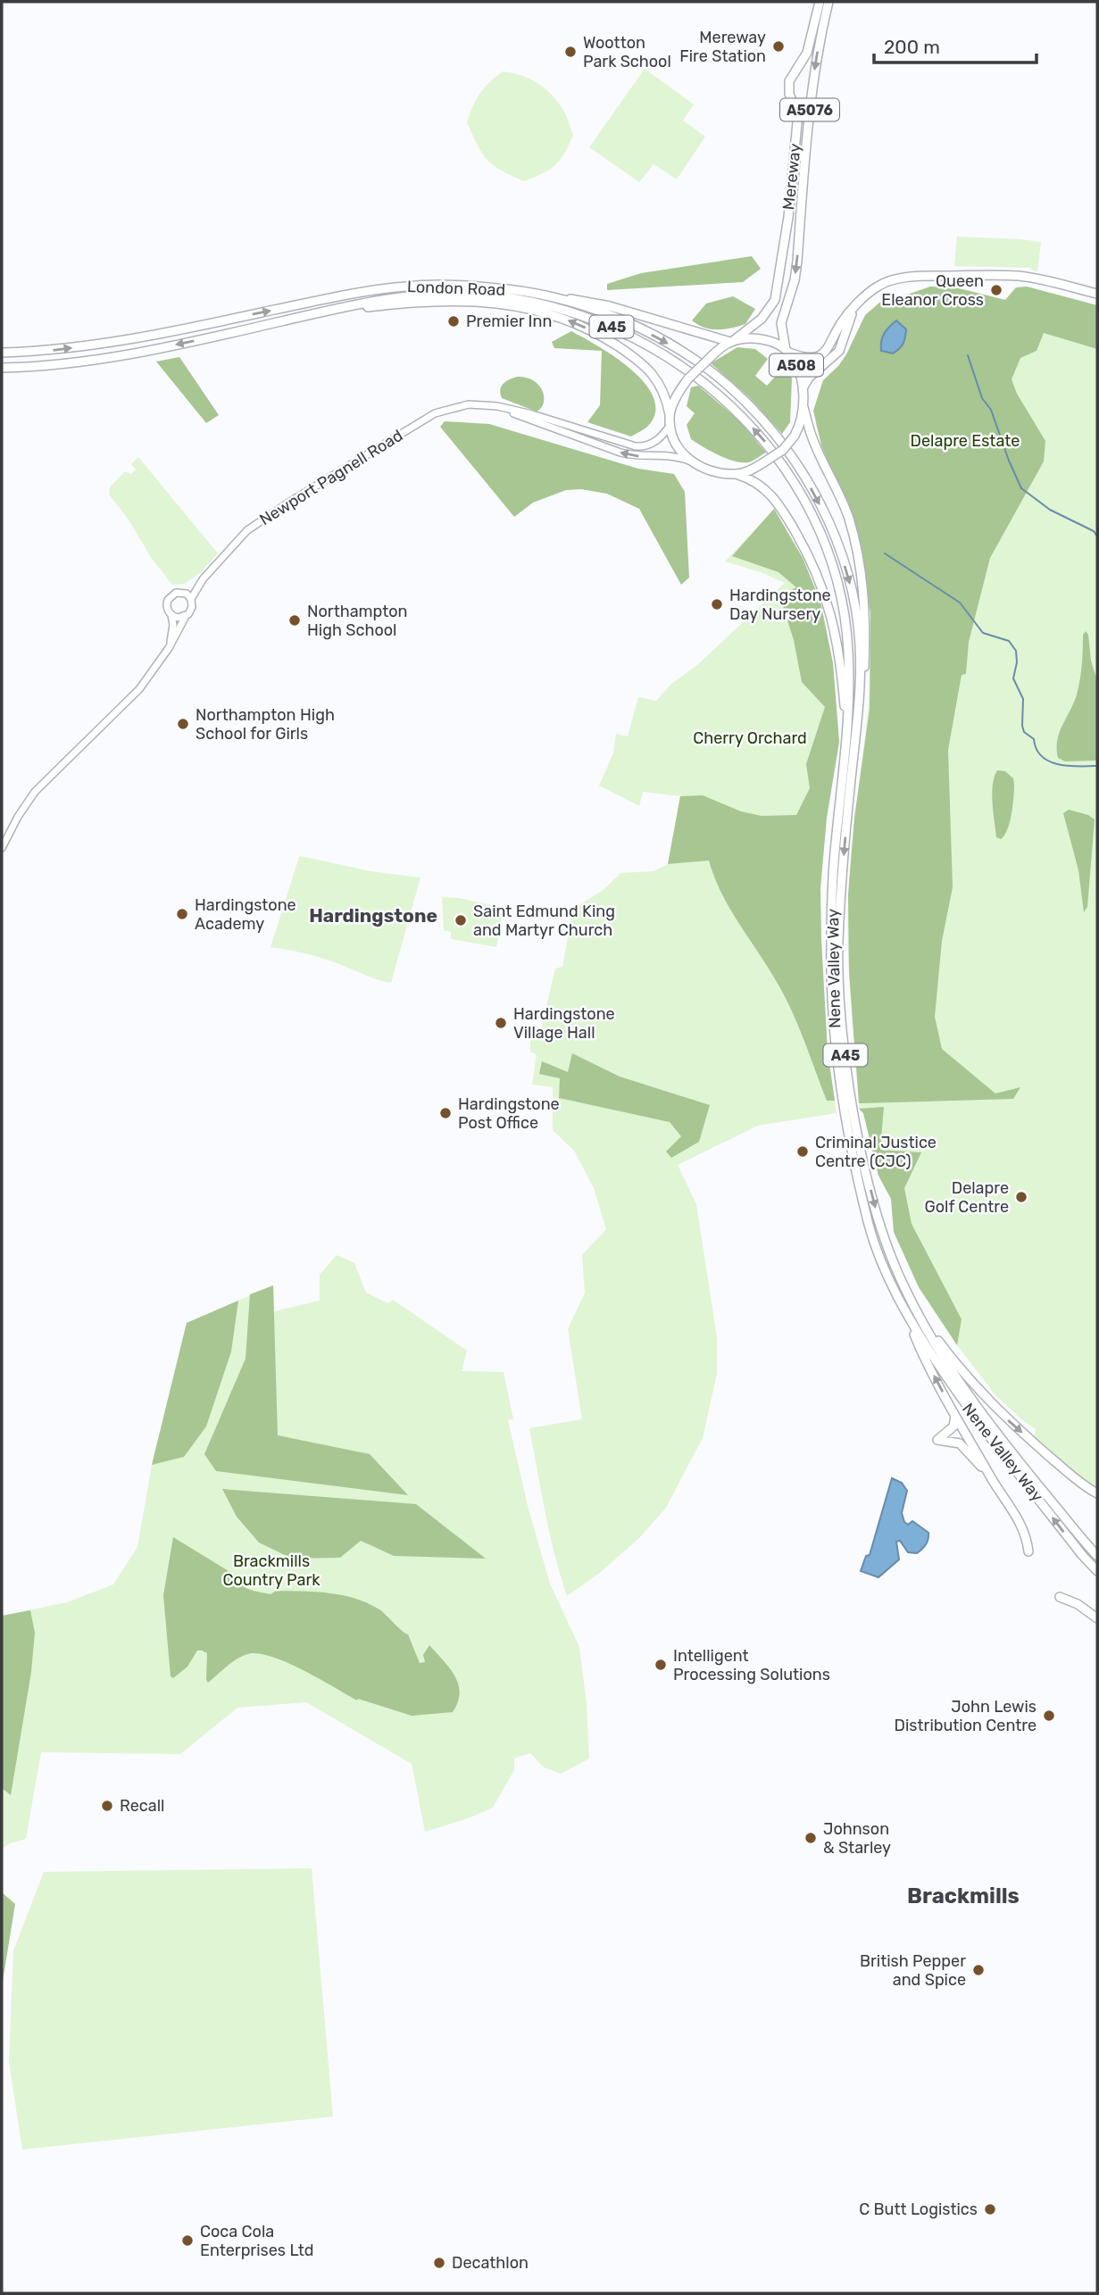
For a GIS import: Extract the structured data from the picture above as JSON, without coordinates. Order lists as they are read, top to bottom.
{
  "streets": {
    "highway": [
      "A5076",
      "Mereway",
      "London Road",
      "A45",
      "A508",
      "Nene Valley Way"
    ],
    "main road": ["Newport Pagnell Road"]
  },
  "crossings": [
    ["Mereway", "A508"],
    ["Mereway", "Newport Pagnell Road"],
    ["London Road", "Nene Valley Way"],
    ["A508", "Newport Pagnell Road"]
  ],
  "districts": ["Hardingstone", "Brackmills"],
  "parks": ["Delapre Estate", "Cherry Orchard", "Brackmills Country Park"],
  "places": [
    "Mereway Fire Station",
    "Wootton Park School",
    "Queen Eleanor Cross",
    "Premier Inn",
    "Hardingstone Day Nursery",
    "Northampton High School",
    "Northampton High School for Girls",
    "Hardingstone Academy",
    "Saint Edmund King and Martyr Church",
    "Hardingstone Village Hall",
    "Hardingstone Post Office",
    "Criminal Justice Centre (CJC)",
    "Delapre Golf Centre",
    "Intelligent Processing Solutions",
    "John Lewis Distribution Centre",
    "Recall",
    "Johnson & Starley",
    "British Pepper and Spice",
    "C Butt Logistics",
    "Coca Cola Enterprises Ltd",
    "Decathlon"
  ],
  "scale_bar": "200 m"
}
